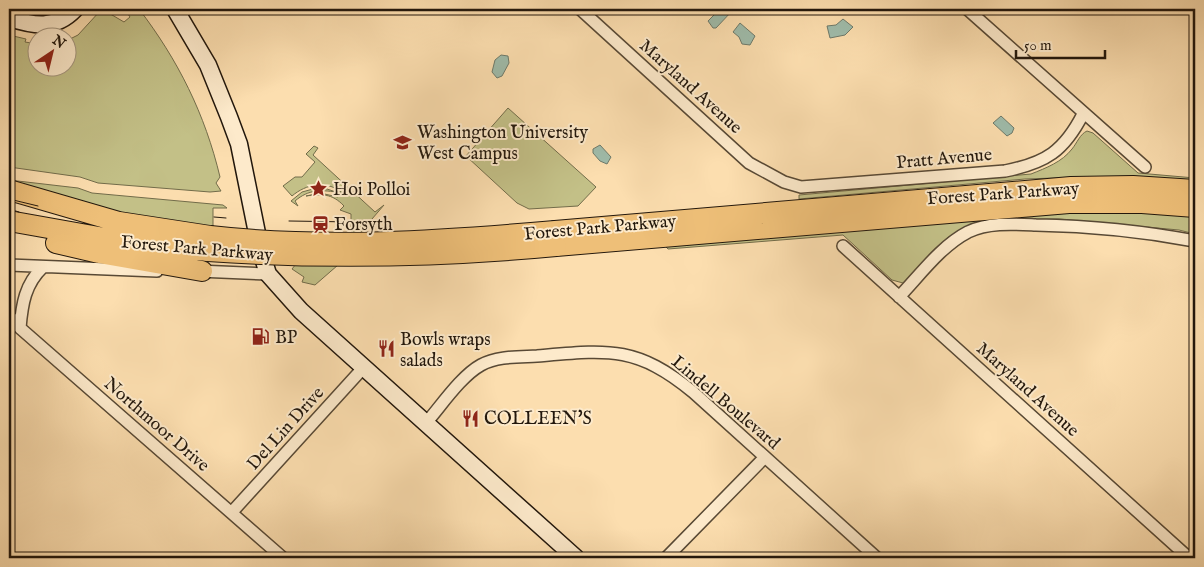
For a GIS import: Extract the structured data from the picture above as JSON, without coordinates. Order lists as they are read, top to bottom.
{
  "streets": {
    "highway": ["Forest Park Parkway"],
    "street": [
      "Maryland Avenue",
      "Pratt Avenue",
      "Lindell Boulevard",
      "Northmoor Drive",
      "Del Lin Drive"
    ]
  },
  "crossings": [
    ["Maryland Avenue", "Pratt Avenue"],
    ["Northmoor Drive", "Del Lin Drive"]
  ],
  "places": {
    "school or university": ["Washington University West Campus"],
    "place": ["Hoi Polloi"],
    "station": ["Forsyth"],
    "fuel station": ["BP"],
    "restaurant": ["Bowls wraps salads", "COLLEEN'S"]
  },
  "scale_bar": "50 m",
  "north": "top right"
}
